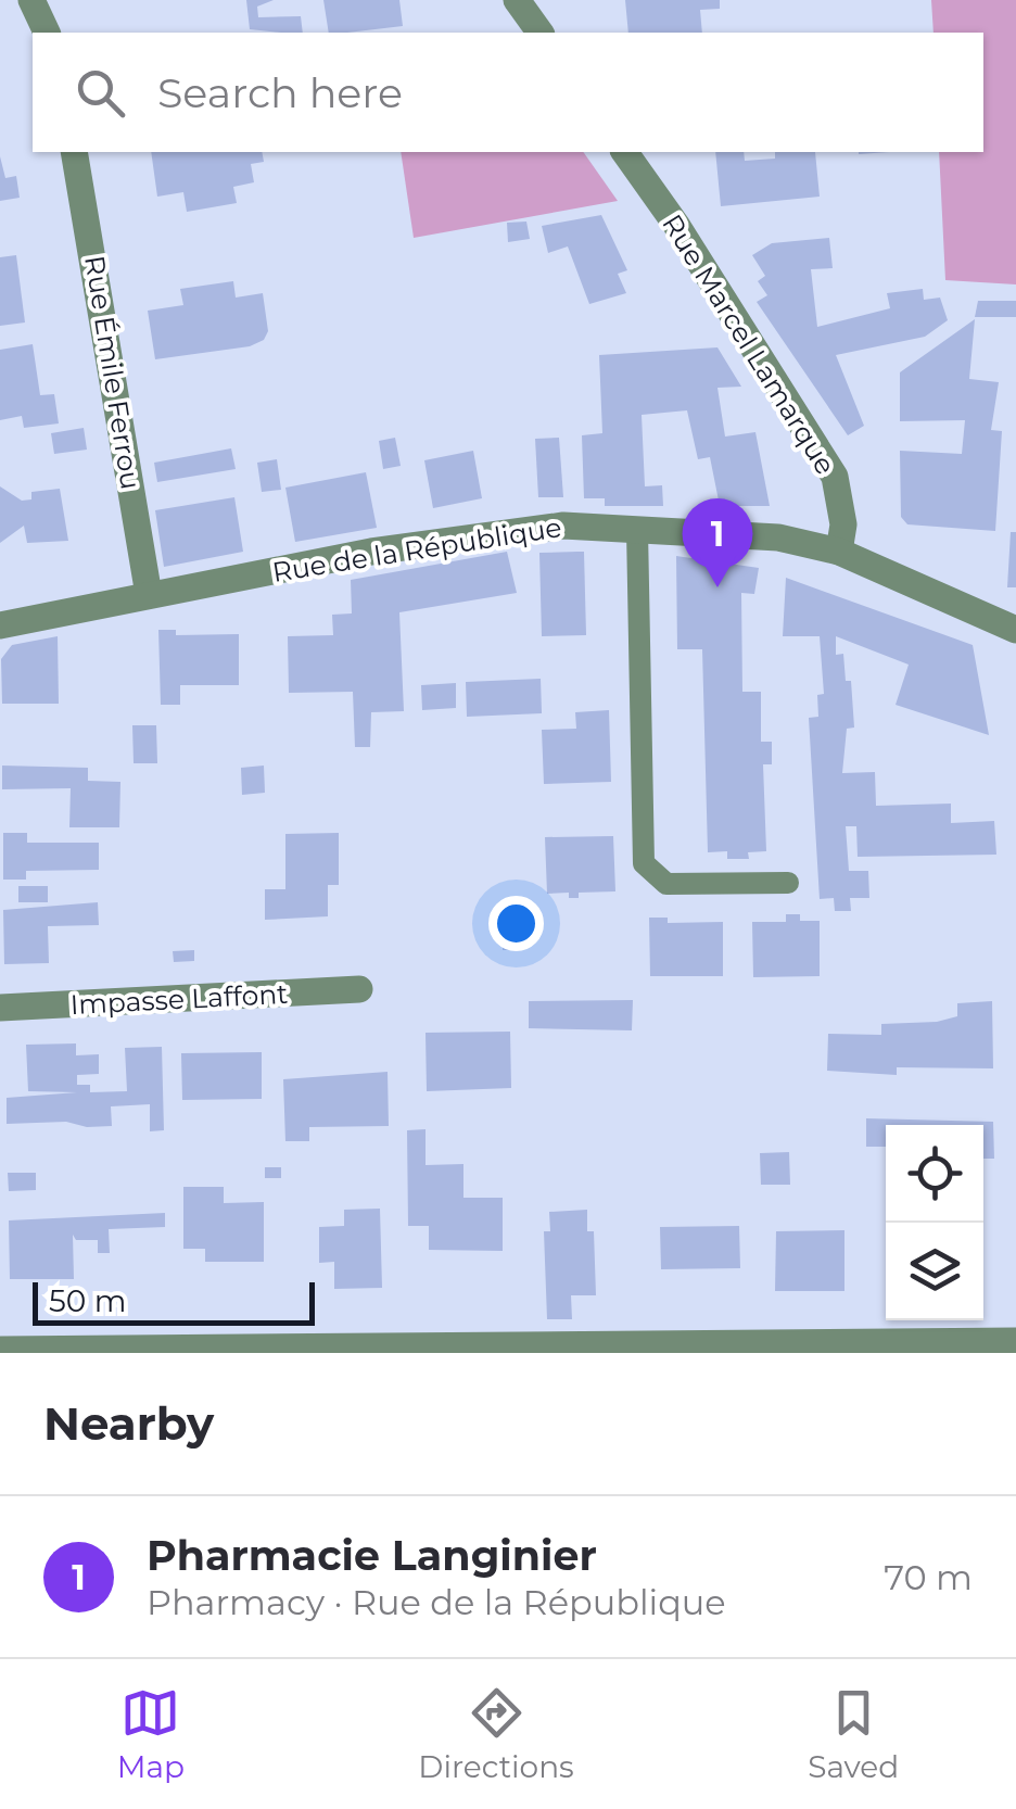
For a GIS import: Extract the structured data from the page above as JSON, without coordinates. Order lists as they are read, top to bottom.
{
  "streets": {
    "street": [
      "Rue Marcel Lamarque",
      "Rue Émile Ferrou",
      "Rue de la République",
      "Impasse Laffont"
    ]
  },
  "crossings": [
    ["Rue Marcel Lamarque", "Rue de la République"],
    ["Rue Émile Ferrou", "Rue de la République"]
  ],
  "scale_bar": "50 m",
  "page": {
    "search": "Search here",
    "pins": "1",
    "scale": "50 m",
    "heading": "Nearby",
    "list": [
      {
        "mark": "1",
        "name": "Pharmacie Langinier",
        "note": "Pharmacy · Rue de la République",
        "value": "70 m"
      }
    ],
    "nav": ["Map", "Directions", "Saved"]
  }
}
